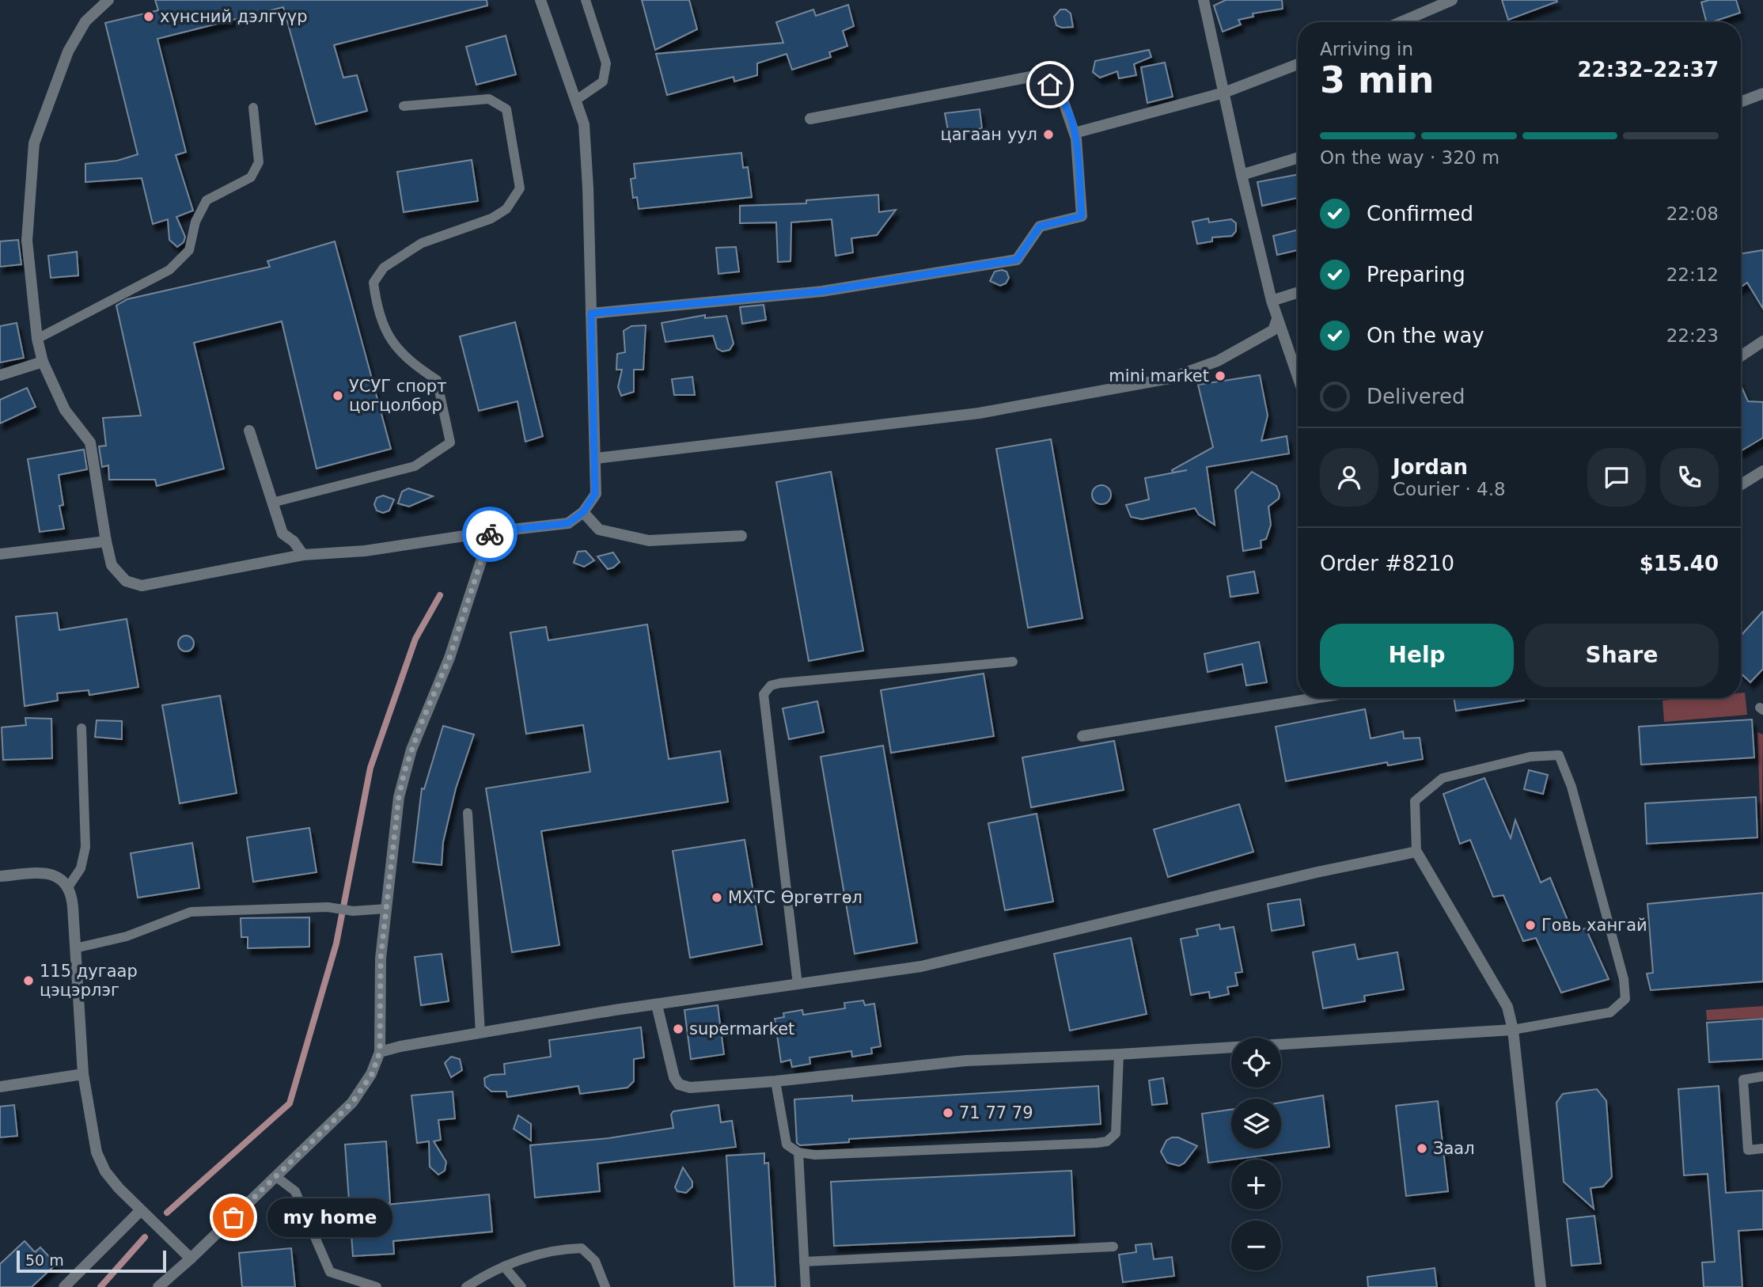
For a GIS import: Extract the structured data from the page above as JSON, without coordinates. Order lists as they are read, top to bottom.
{
  "places": [
    "хүнсний дэлгүүр",
    "цагаан уул",
    "mini market",
    "УСУГ спорт цогцолбор",
    "МХТС Өргөтгөл",
    "Говь хангай",
    "115 дугаар цэцэрлэг",
    "supermarket",
    "71 77 79",
    "Заал",
    "my home"
  ],
  "scale_bar": "50 m",
  "page": {
    "heading": ["3 min", "Arriving in", "22:32–22:37"],
    "panel": [
      "Jordan",
      "Courier · 4.8",
      "Order #8210",
      "$15.40"
    ],
    "bar": "On the way · 320 m",
    "list": [
      ["Confirmed", "22:08"],
      ["Preparing", "22:12"],
      ["On the way", "22:23"],
      "Delivered"
    ],
    "buttons": ["Help", "Share"],
    "map_buttons": ["+", "−"],
    "bubble": "my home",
    "scale": "50 m"
  }
}
